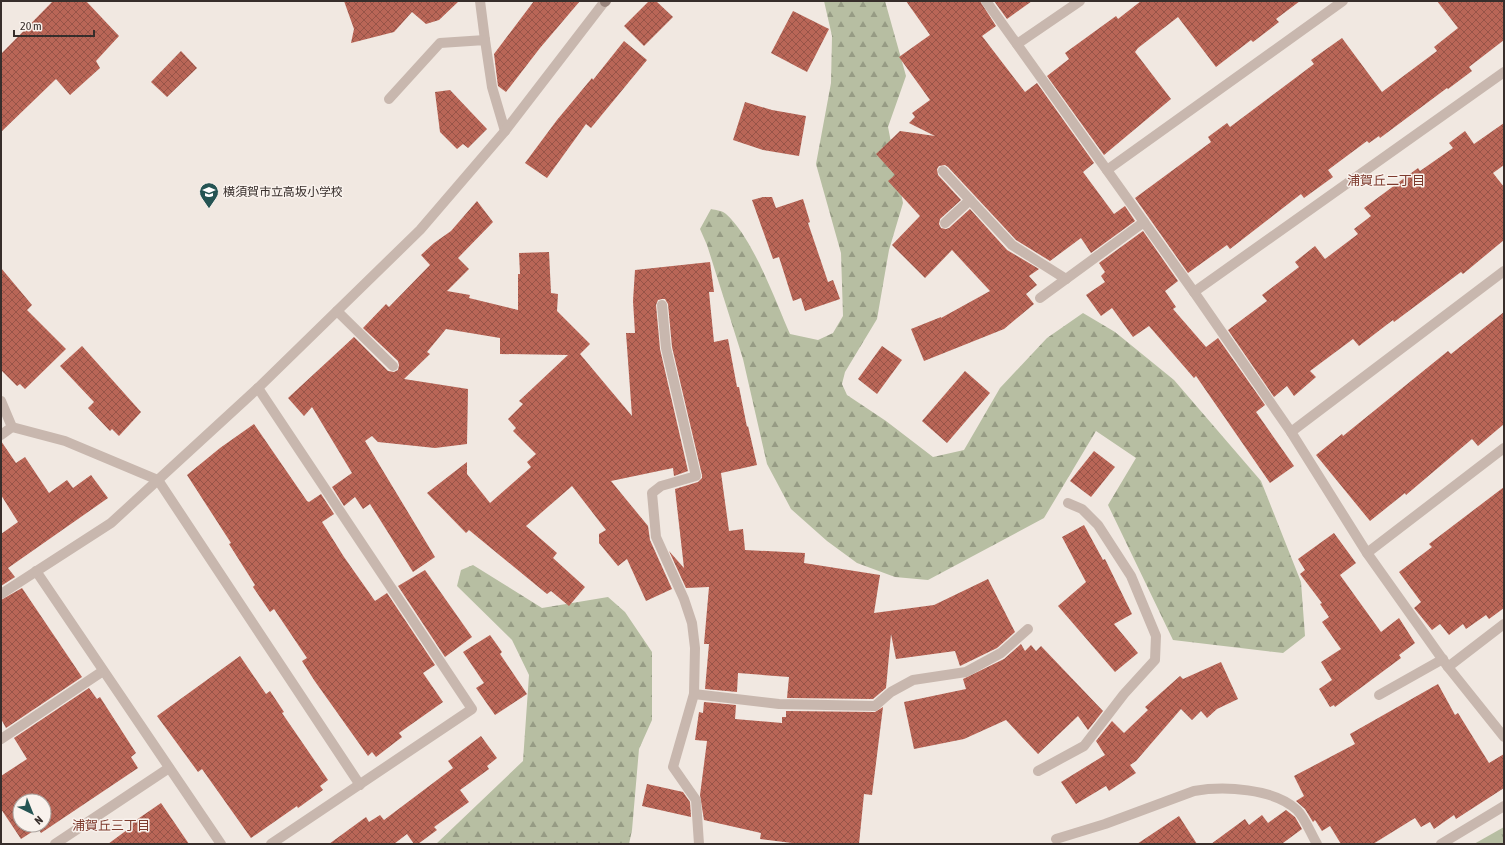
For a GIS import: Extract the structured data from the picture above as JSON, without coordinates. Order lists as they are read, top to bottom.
{
  "districts": ["浦賀丘二丁目", "浦賀丘三丁目"],
  "places": {
    "school or university": ["横須賀市立高坂小学校"]
  },
  "scale_bar": "20 m",
  "north": "bottom right"
}
